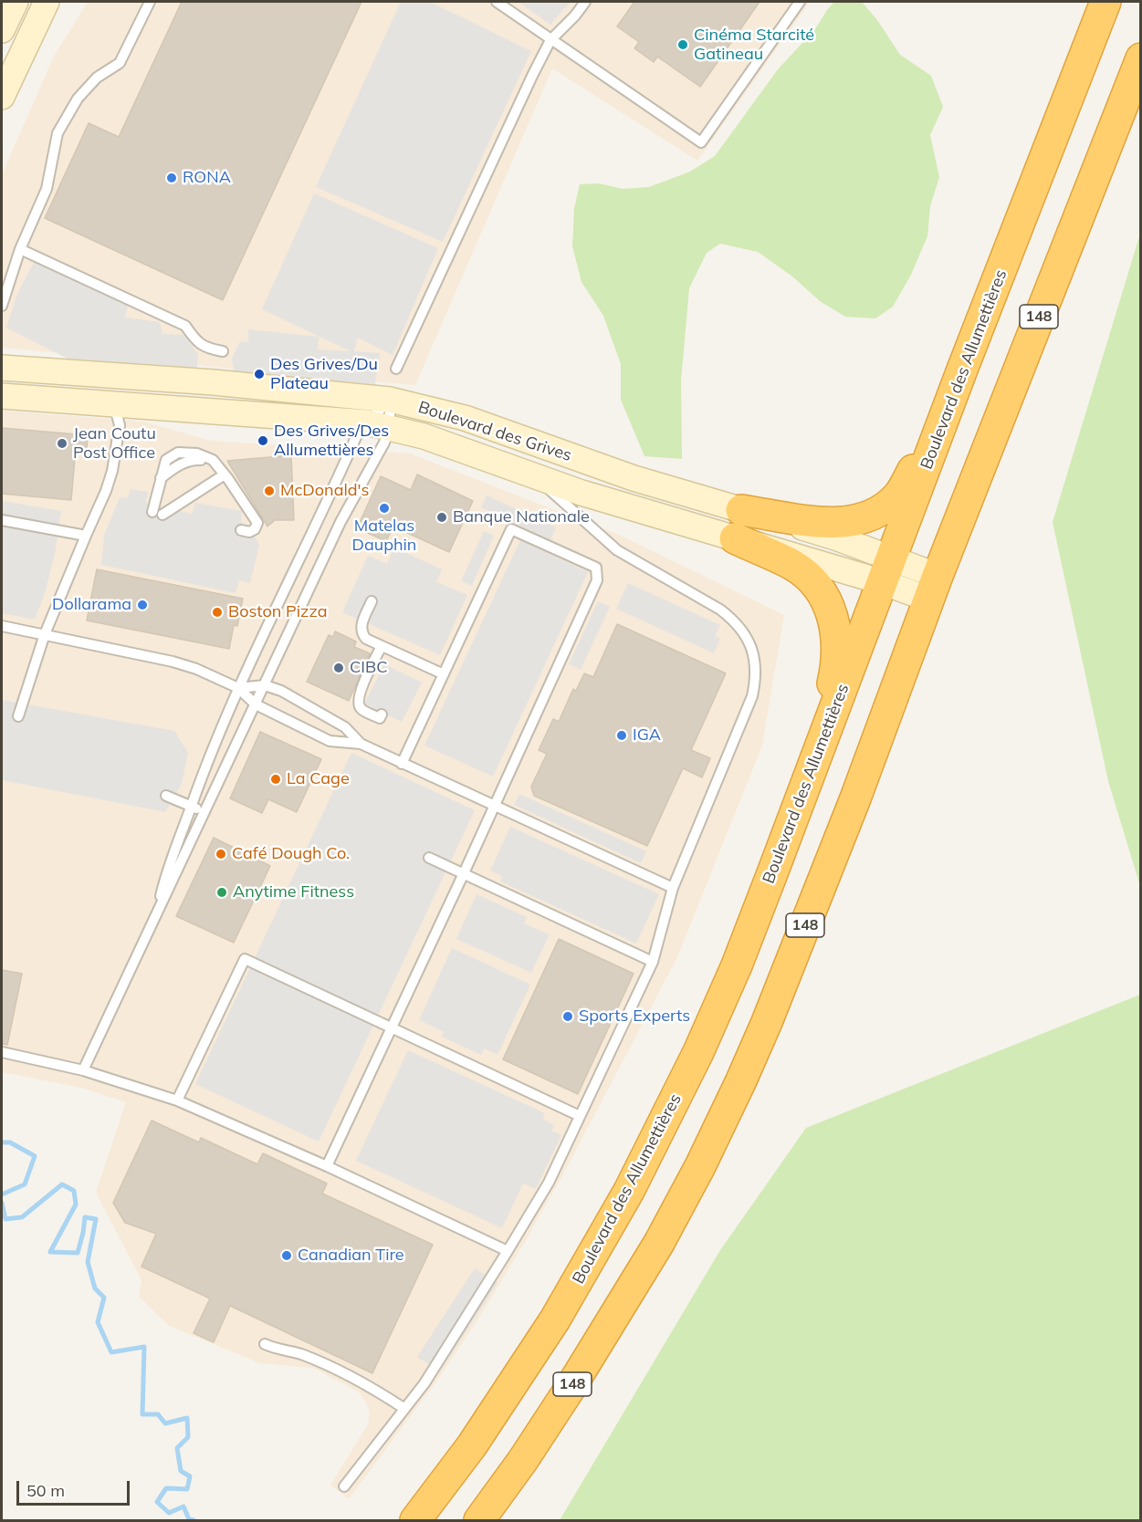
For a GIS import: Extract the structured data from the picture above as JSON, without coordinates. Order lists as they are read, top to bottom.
{
  "streets": {
    "highway": ["148", "Boulevard des Allumettières"],
    "street": ["Boulevard des Grives"]
  },
  "crossings": [
    ["148", "Boulevard des Grives"],
    ["Boulevard des Allumettières", "Boulevard des Grives"]
  ],
  "places": [
    "Cinéma Starcité Gatineau",
    "RONA",
    "Des Grives/Du Plateau",
    "Des Grives/Des Allumettières",
    "Jean Coutu Post Office",
    "McDonald's",
    "Matelas Dauphin",
    "Banque Nationale",
    "Dollarama",
    "Boston Pizza",
    "CIBC",
    "IGA",
    "La Cage",
    "Café Dough Co.",
    "Anytime Fitness",
    "Sports Experts",
    "Canadian Tire"
  ],
  "scale_bar": "50 m"
}
